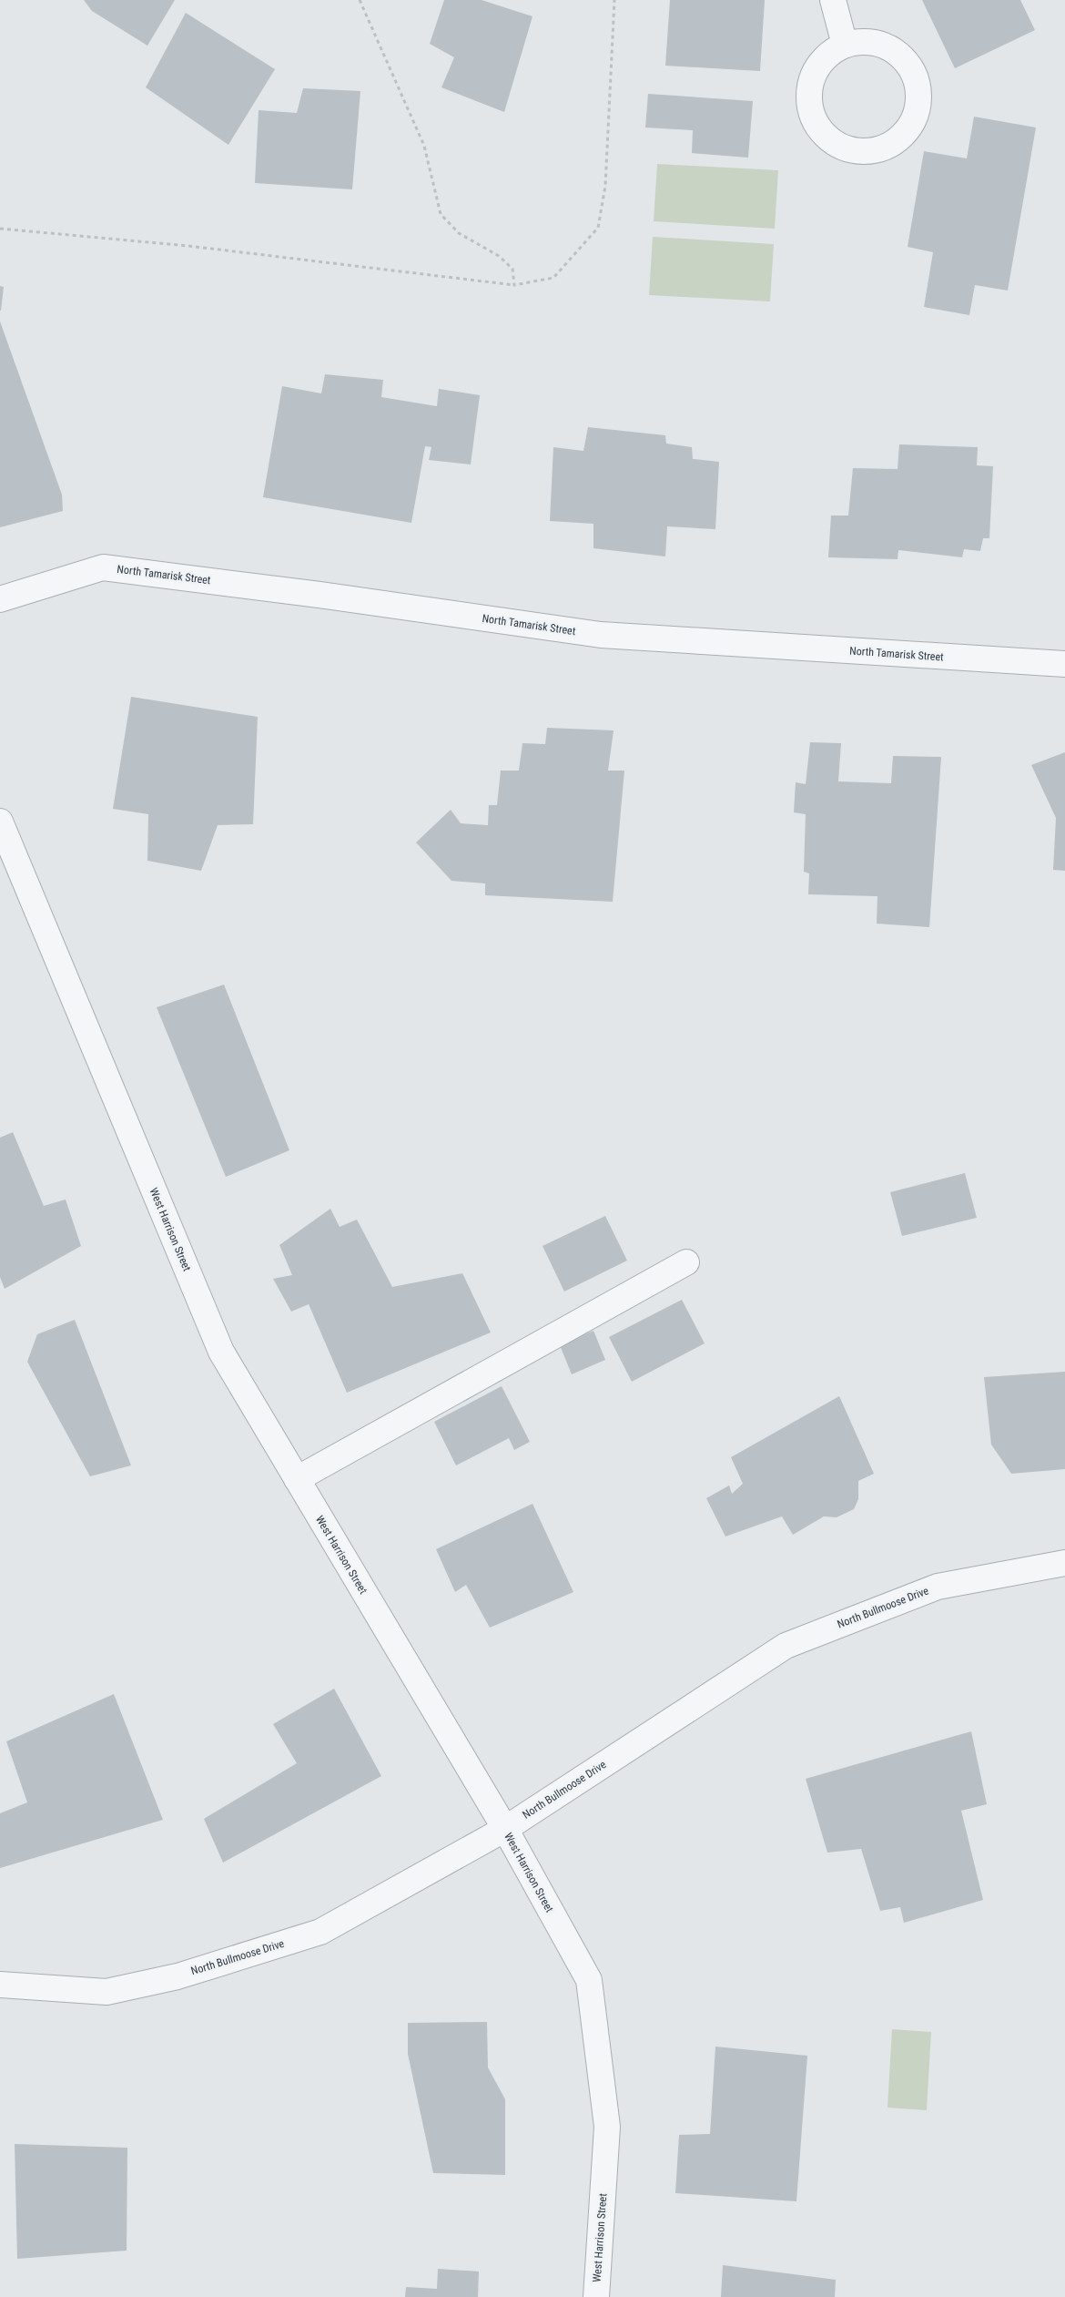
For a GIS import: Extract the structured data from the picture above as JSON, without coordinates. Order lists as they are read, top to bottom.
{
  "streets": {
    "street": ["North Tamarisk Street", "West Harrison Street", "North Bullmoose Drive"]
  },
  "crossings": [
    ["West Harrison Street", "North Bullmoose Drive"]
  ]
}
